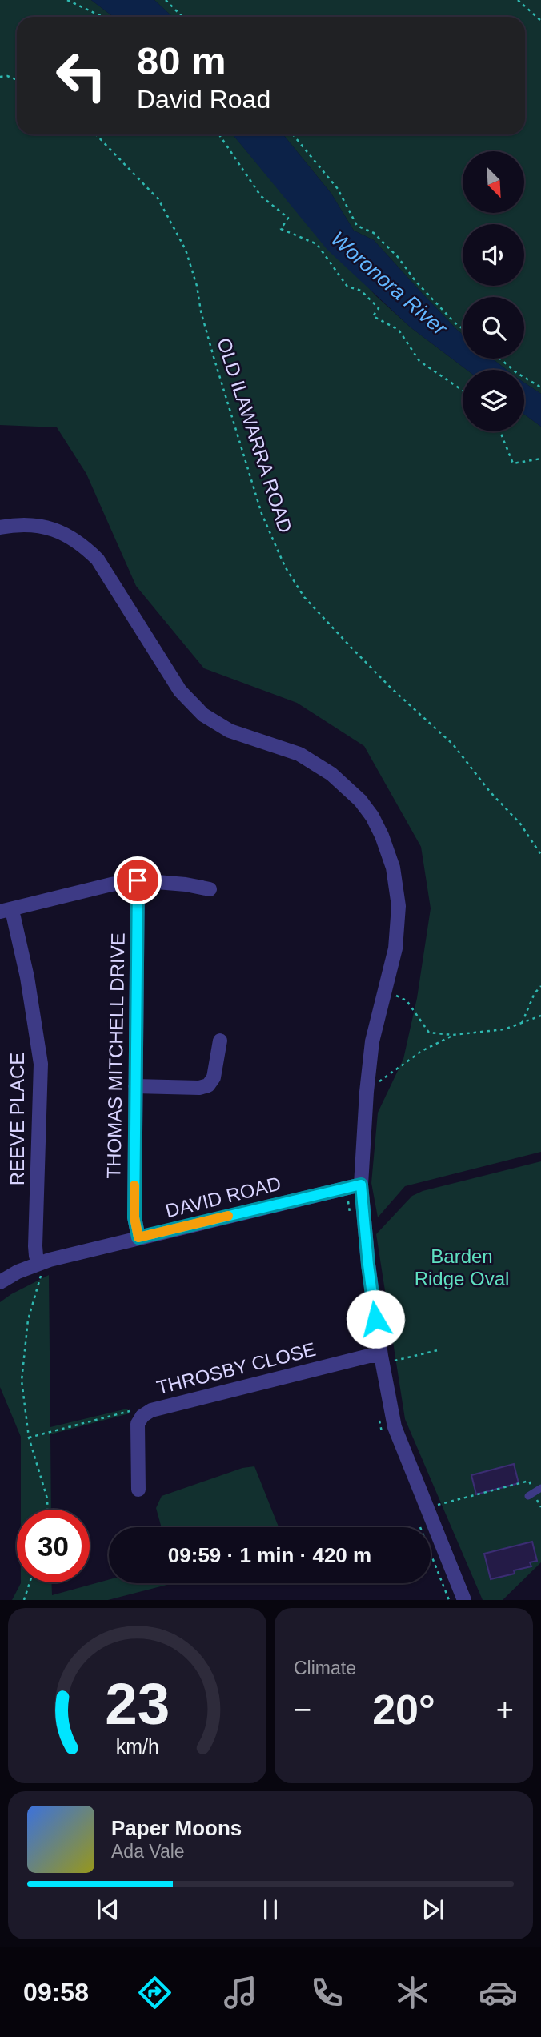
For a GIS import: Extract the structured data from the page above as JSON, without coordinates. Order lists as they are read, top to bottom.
{
  "streets": {
    "street": [
      "THOMAS MITCHELL DRIVE",
      "REEVE PLACE",
      "DAVID ROAD",
      "THROSBY CLOSE"
    ],
    "path": ["OLD ILAWARRA ROAD"]
  },
  "crossings": [
    ["THOMAS MITCHELL DRIVE", "DAVID ROAD"],
    ["REEVE PLACE", "DAVID ROAD"]
  ],
  "water": ["Woronora River"],
  "parks": ["Barden Ridge Oval"],
  "north": "bottom right",
  "page": {
    "turn": ["80 m", "David Road"],
    "limit": "30",
    "trip": "09:59 · 1 min · 420 m",
    "tile": "Climate",
    "heat": ["−", "20°", "+"],
    "song": ["Paper Moons", "Ada Vale"],
    "tabs": "09:58",
    "gauge": ["23", "km/h"]
  }
}
